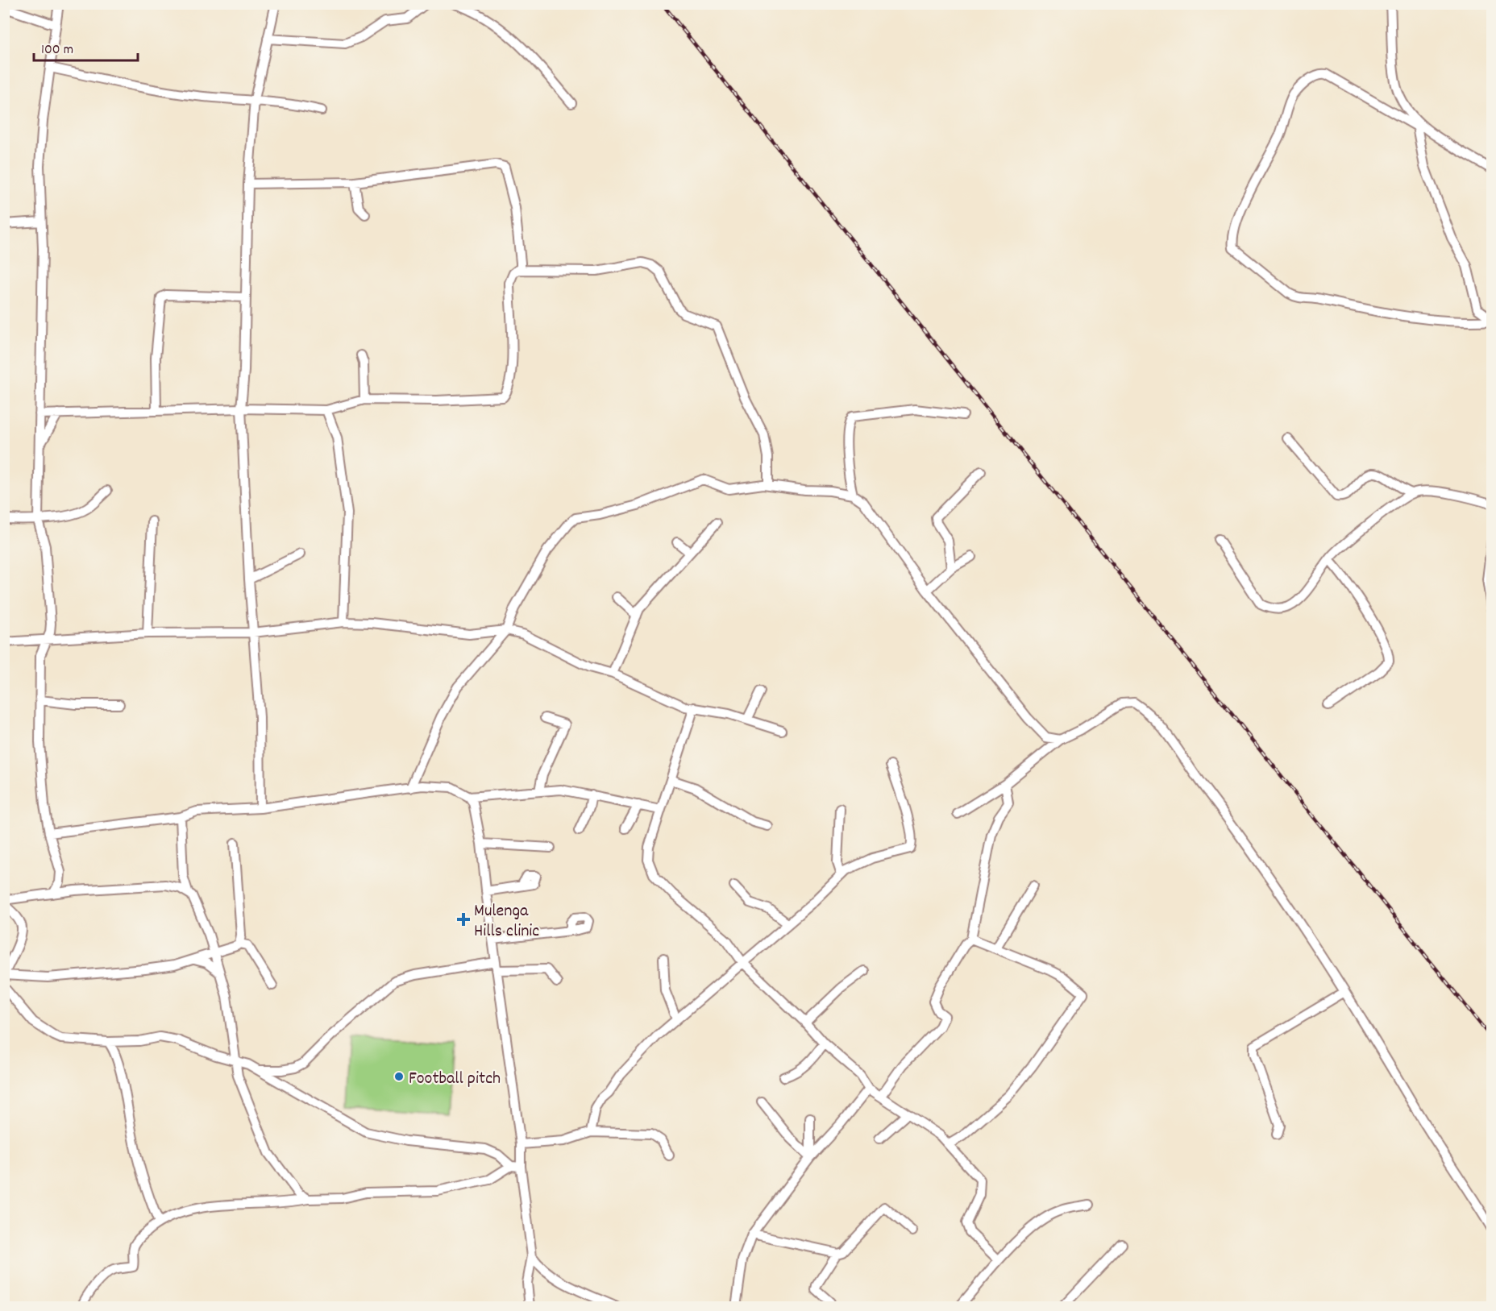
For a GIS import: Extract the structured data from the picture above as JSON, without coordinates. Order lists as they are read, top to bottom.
{
  "places": {
    "health": ["Mulenga Hills clinic"],
    "other": ["Football pitch"]
  },
  "scale_bar": "100 m"
}
